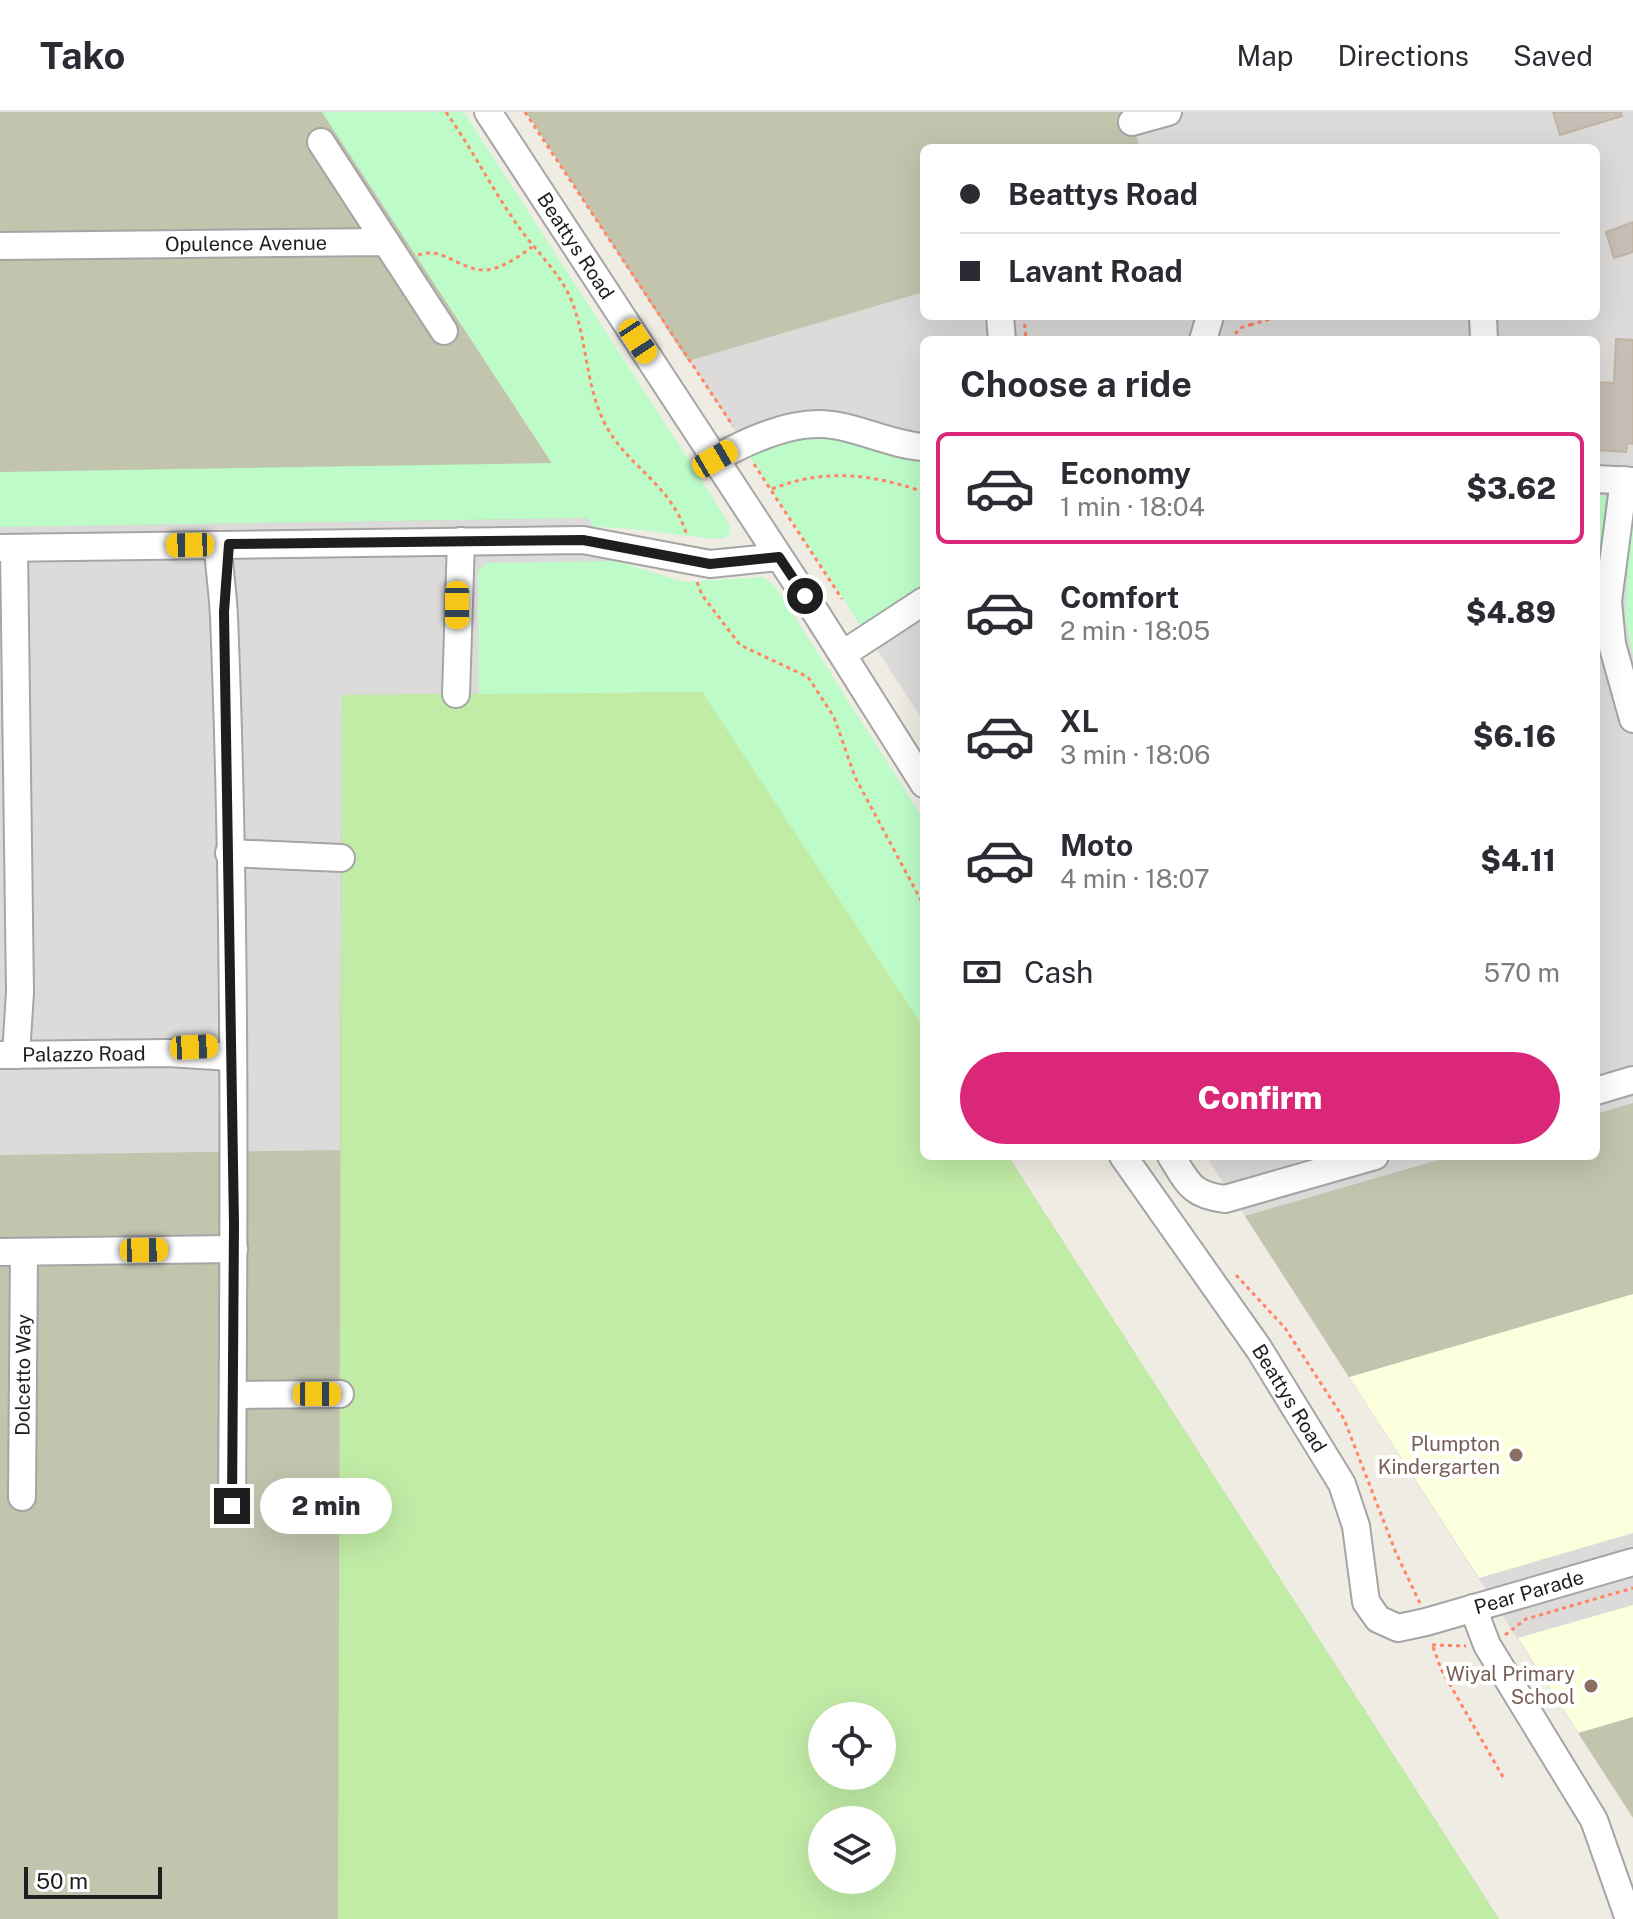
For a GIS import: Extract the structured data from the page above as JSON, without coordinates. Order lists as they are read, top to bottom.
{
  "streets": {
    "street": [
      "Opulence Avenue",
      "Beattys Road",
      "Palazzo Road",
      "Dolcetto Way",
      "Pear Parade"
    ]
  },
  "crossings": [
    ["Beattys Road", "Pear Parade"]
  ],
  "places": ["Plumpton Kindergarten", "Wiyal Primary School"],
  "scale_bar": "50 m",
  "page": {
    "header": "Tako",
    "nav": ["Map", "Directions", "Saved"],
    "banner": ["Beattys Road", "Lavant Road"],
    "heading": "Choose a ride",
    "list": [
      {
        "name": "Economy",
        "note": "1 min · 18:04",
        "value": "$3.62"
      },
      {
        "name": "Comfort",
        "note": "2 min · 18:05",
        "value": "$4.89"
      },
      {
        "name": "XL",
        "note": "3 min · 18:06",
        "value": "$6.16"
      },
      {
        "name": "Moto",
        "note": "4 min · 18:07",
        "value": "$4.11"
      }
    ],
    "pay": ["Cash", "570 m"],
    "buttons": "Confirm",
    "bubble": "2 min",
    "scale": "50 m"
  }
}
